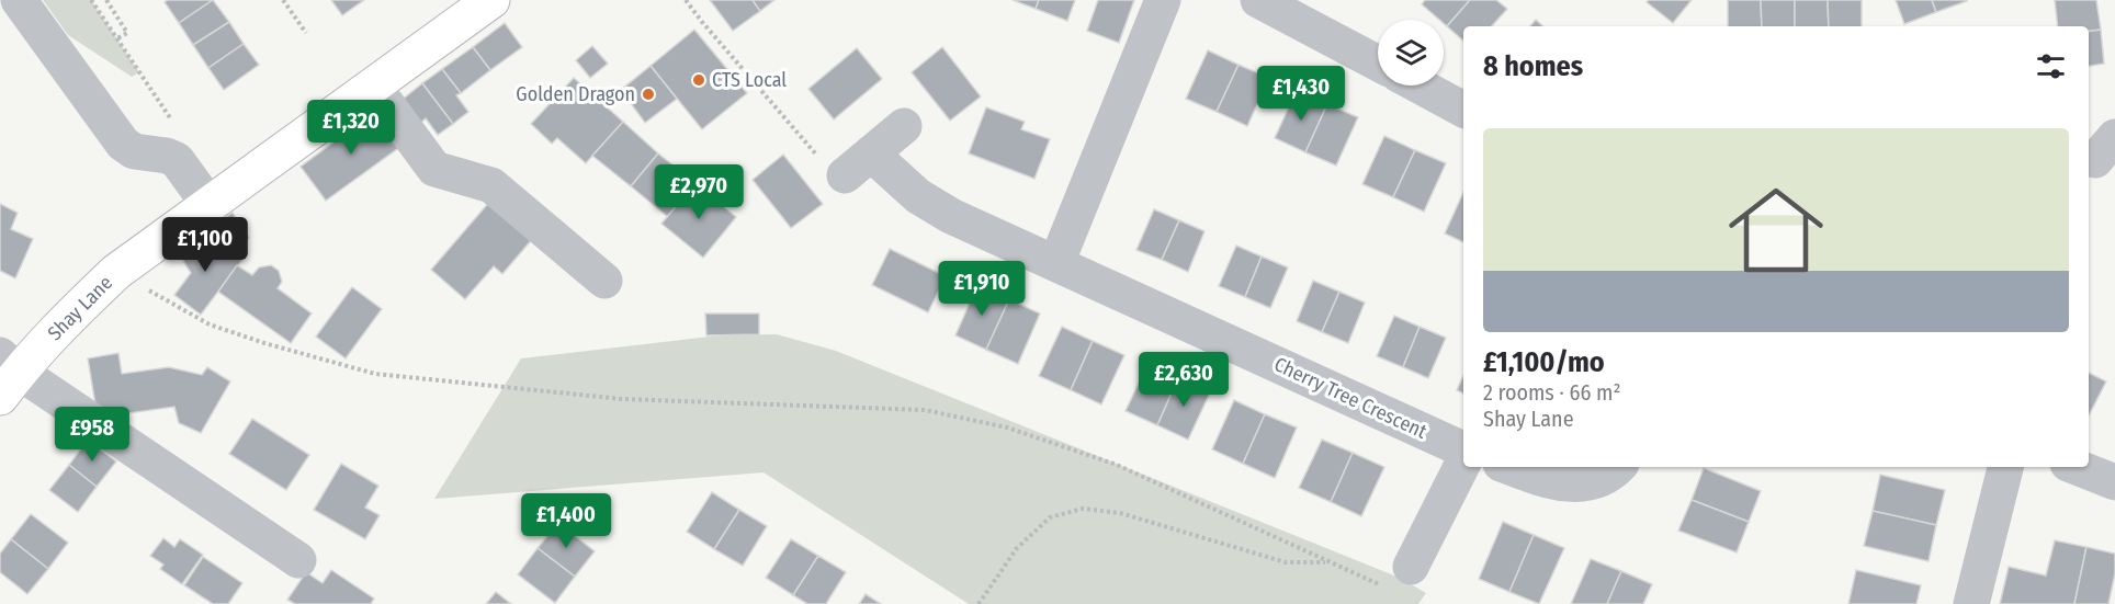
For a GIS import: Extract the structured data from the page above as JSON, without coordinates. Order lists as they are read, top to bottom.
{
  "streets": {
    "main road": ["Shay Lane"],
    "street": ["Cherry Tree Crescent"]
  },
  "places": ["CTS Local", "Golden Dragon"],
  "page": {
    "heading": "8 homes",
    "price": [
      "£1,430",
      "£1,320",
      "£2,970",
      "£1,100",
      "£1,910",
      "£2,630",
      "£958",
      "£1,400"
    ],
    "list": [
      {
        "name": "£1,100/mo",
        "note": "2 rooms · 66 m² · Shay Lane"
      }
    ]
  }
}
